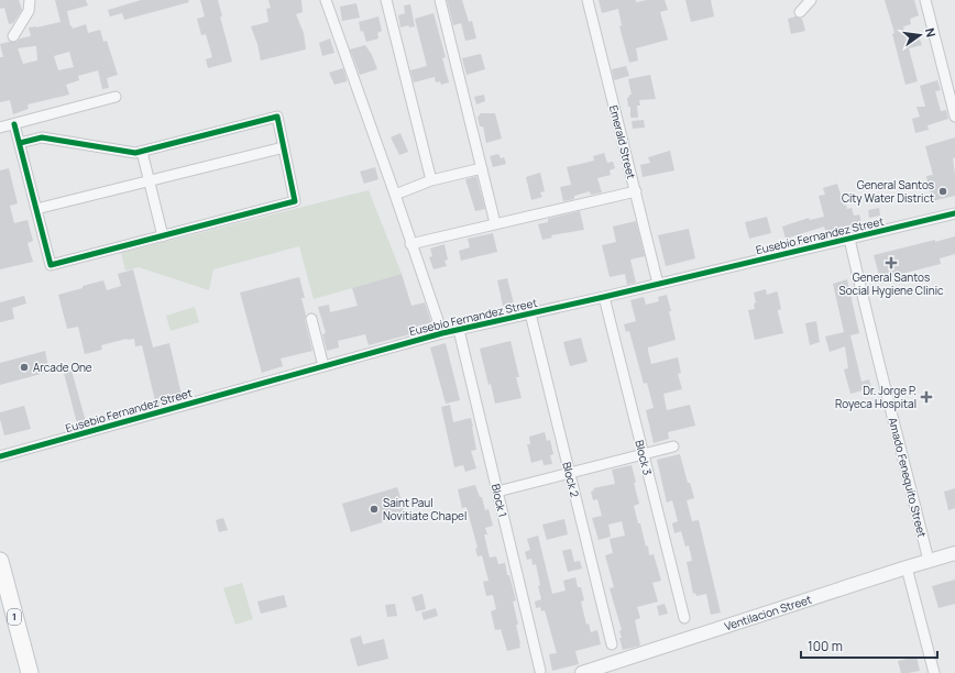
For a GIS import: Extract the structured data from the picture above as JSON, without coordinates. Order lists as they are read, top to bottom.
{
  "streets": {
    "main road": ["1"],
    "street": [
      "Emerald Street",
      "Eusebio Fernandez Street",
      "Block 3",
      "Amado Fenequito Street",
      "Block 2",
      "Block 1",
      "Ventilacion Street"
    ]
  },
  "crossings": [
    ["Emerald Street", "Eusebio Fernandez Street"],
    ["Eusebio Fernandez Street", "Block 3"],
    ["Eusebio Fernandez Street", "Amado Fenequito Street"],
    ["Eusebio Fernandez Street", "Block 2"],
    ["Eusebio Fernandez Street", "Block 1"],
    ["Amado Fenequito Street", "Ventilacion Street"]
  ],
  "places": {
    "other": ["General Santos City Water District", "Arcade One", "Saint Paul Novitiate Chapel"],
    "health": ["General Santos Social Hygiene Clinic", "Dr. Jorge P. Royeca Hospital"]
  },
  "scale_bar": "100 m",
  "north": "right"
}
